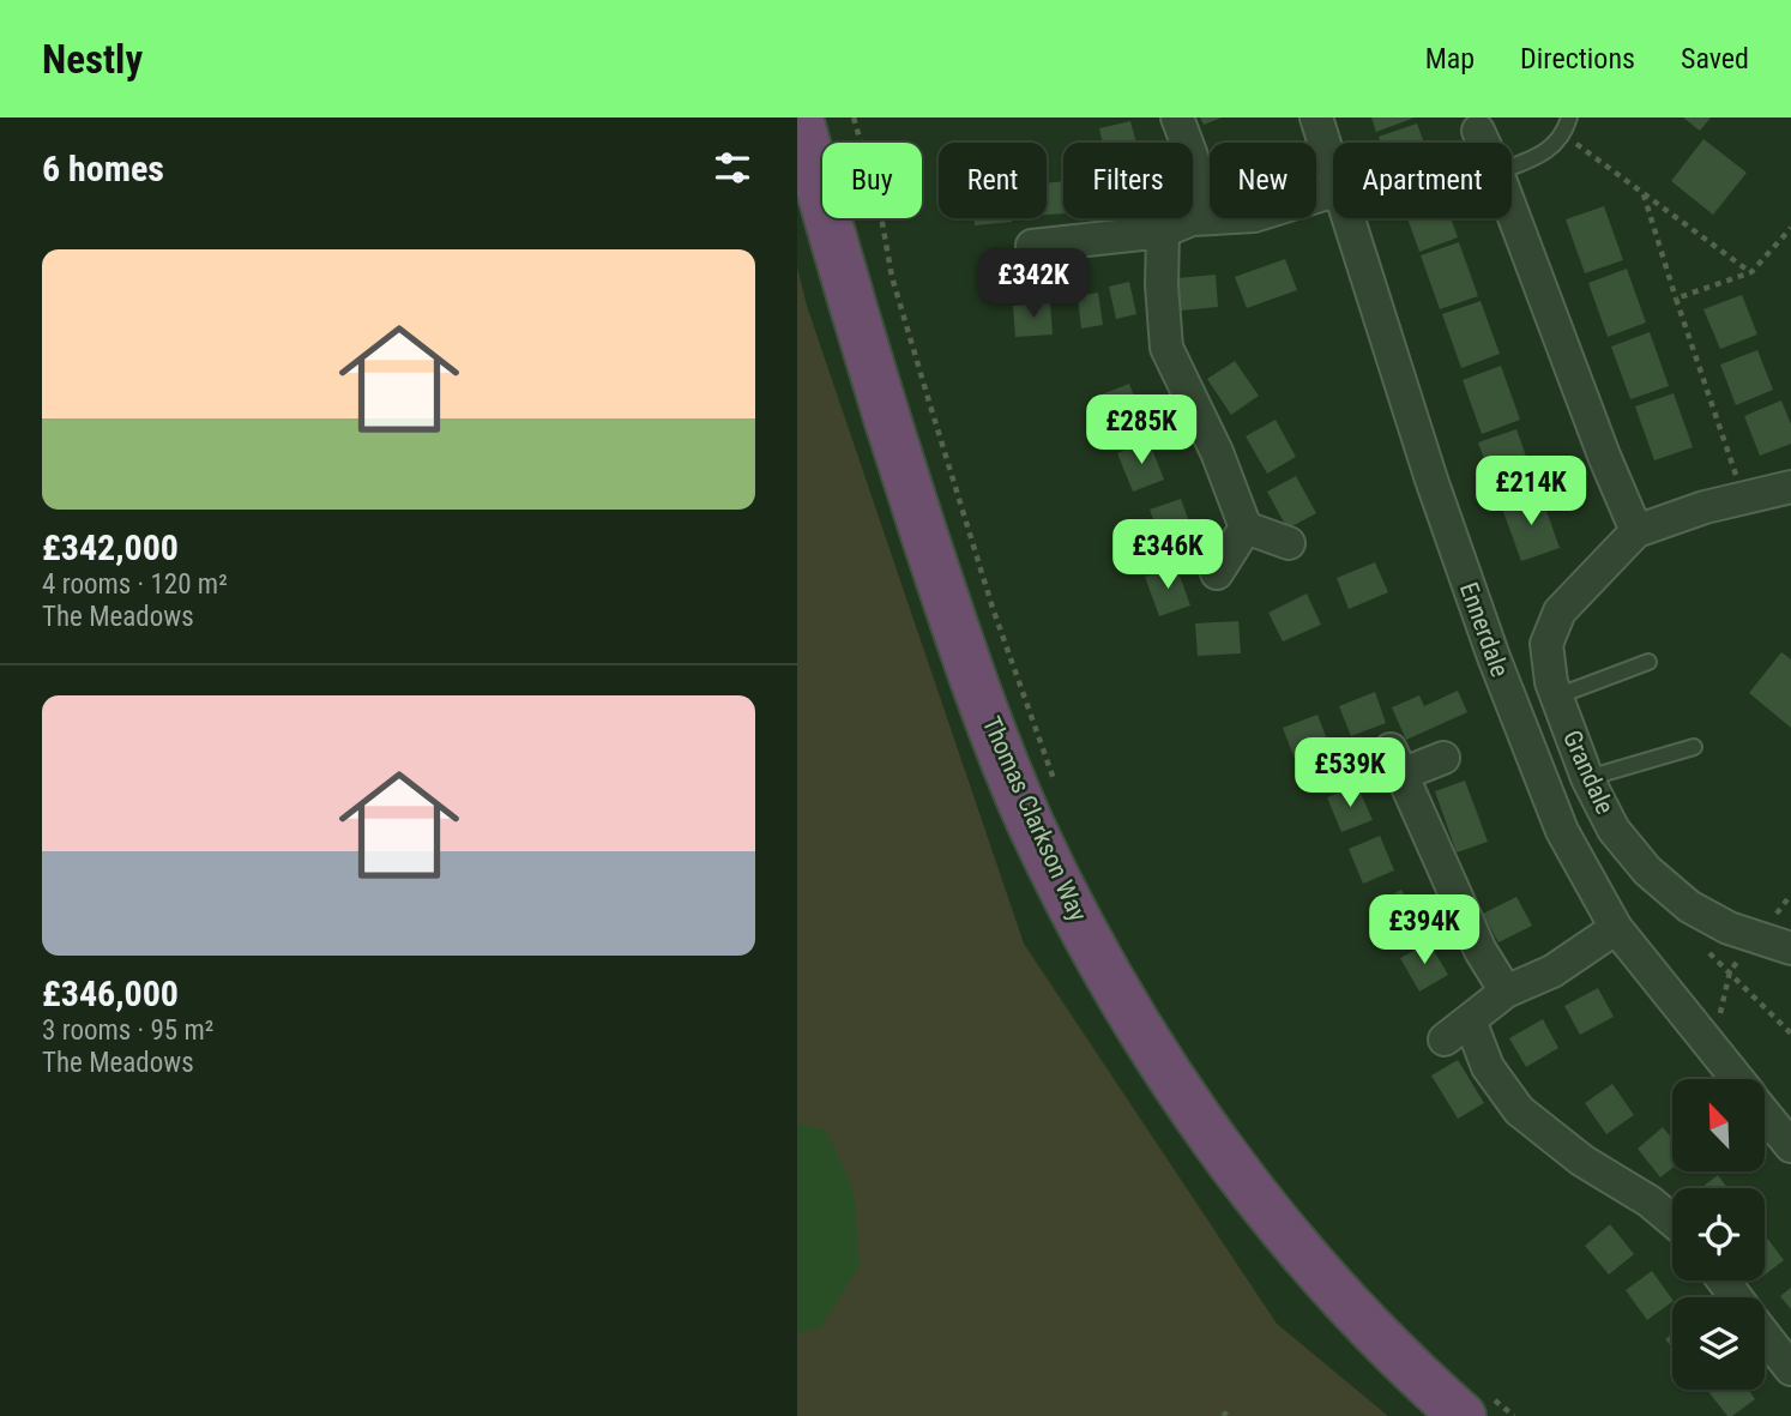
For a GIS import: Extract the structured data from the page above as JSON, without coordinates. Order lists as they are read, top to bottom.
{
  "streets": {
    "highway": ["Thomas Clarkson Way"],
    "street": ["Ennerdale", "Grandale"]
  },
  "north": "top left",
  "page": {
    "header": "Nestly",
    "nav": ["Map", "Directions", "Saved"],
    "heading": "6 homes",
    "chip": [
      "Buy",
      "Rent",
      "Filters",
      "New",
      "Apartment"
    ],
    "list": [
      {
        "name": "£342,000",
        "note": "4 rooms · 120 m² · The Meadows"
      },
      {
        "name": "£346,000",
        "note": "3 rooms · 95 m² · The Meadows"
      }
    ],
    "price": [
      "£342K",
      "£285K",
      "£214K",
      "£346K",
      "£539K",
      "£394K"
    ]
  }
}
